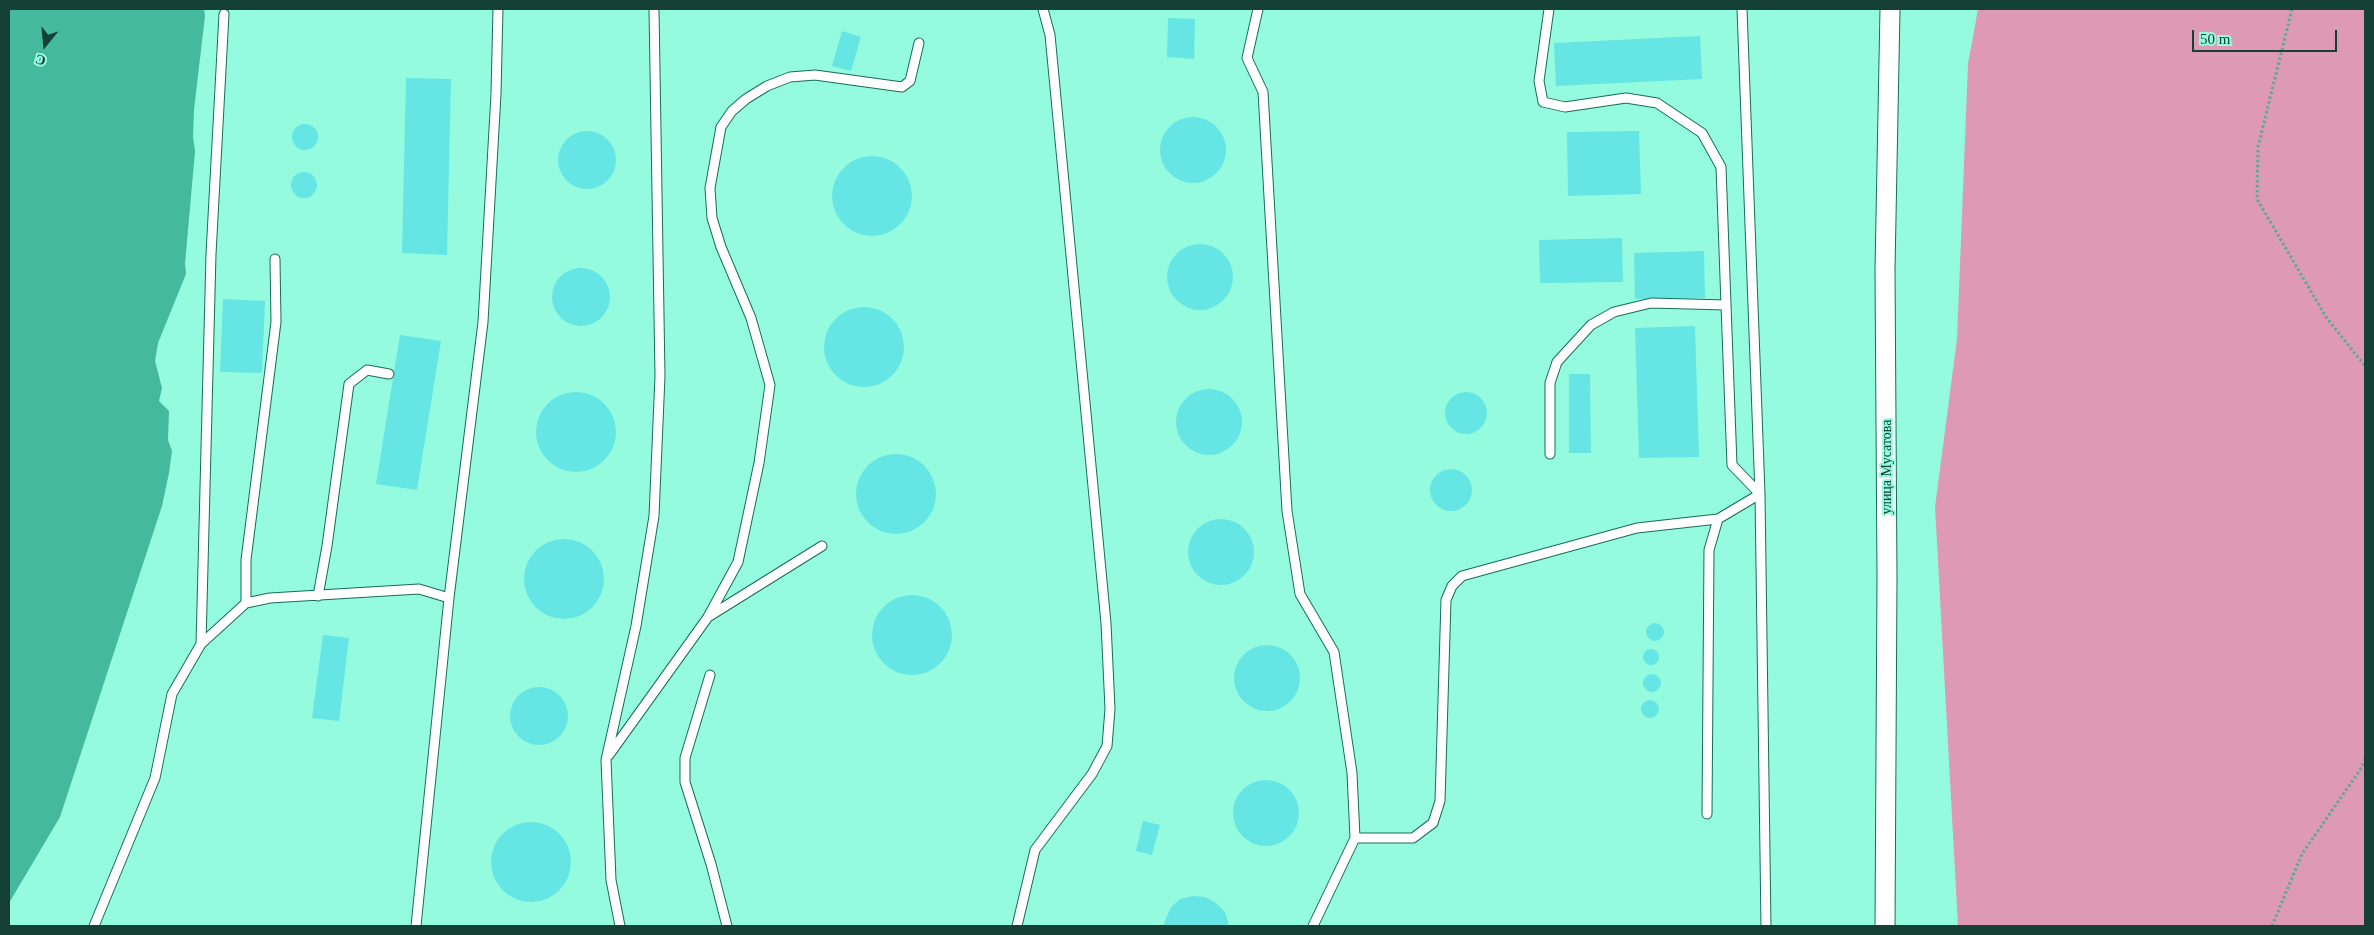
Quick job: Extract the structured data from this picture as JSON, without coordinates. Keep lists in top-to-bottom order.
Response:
{
  "streets": {
    "street": ["улица Мусатова"]
  },
  "scale_bar": "50 m",
  "north": "bottom"
}
